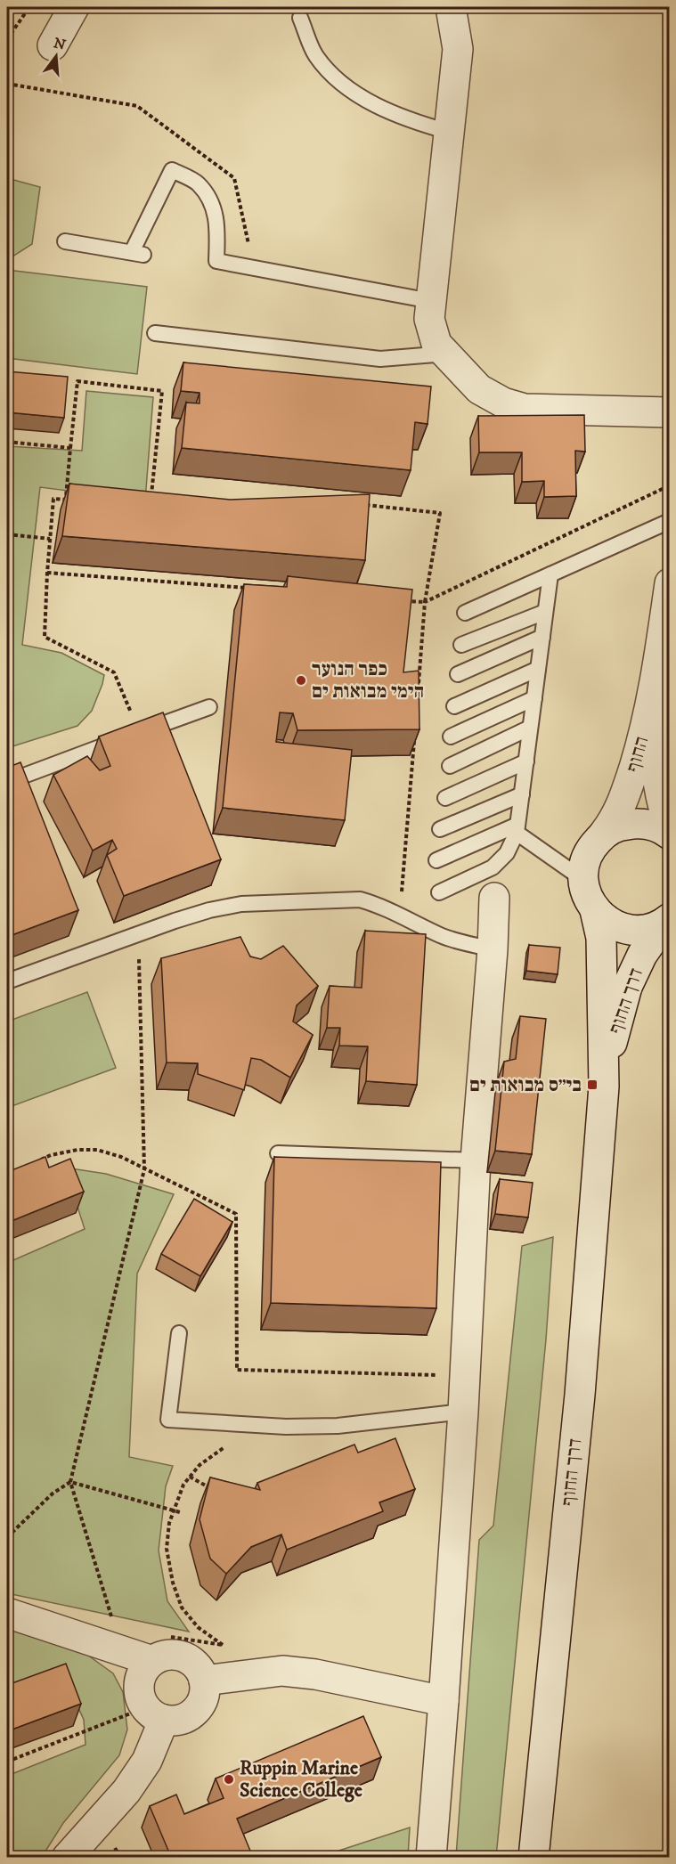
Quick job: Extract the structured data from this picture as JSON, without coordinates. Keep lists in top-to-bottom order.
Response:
{
  "streets": {
    "street": ["החוף", "דרך החוף"]
  },
  "crossings": [
    ["החוף", "דרך החוף"]
  ],
  "places": {
    "other": ["כפר הנוער הימי מבואות ים", "Ruppin Marine Science College"],
    "transit": ["בי״ס מבואות ים"]
  },
  "north": "top"
}
